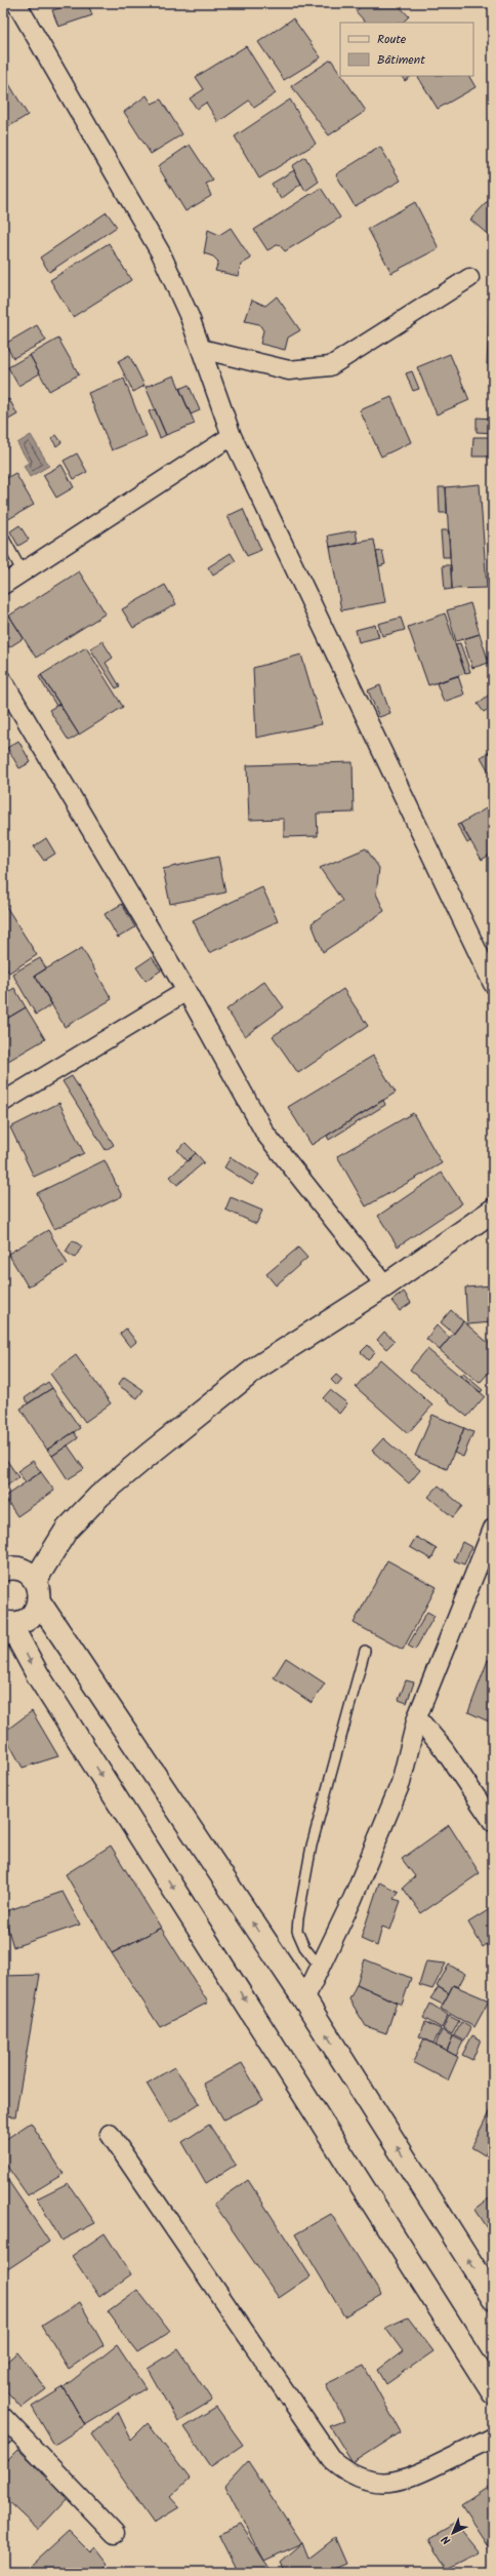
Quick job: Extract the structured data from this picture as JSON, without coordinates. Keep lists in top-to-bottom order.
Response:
{
  "legend": ["Route", "Bâtiment"],
  "north": "bottom left"
}
